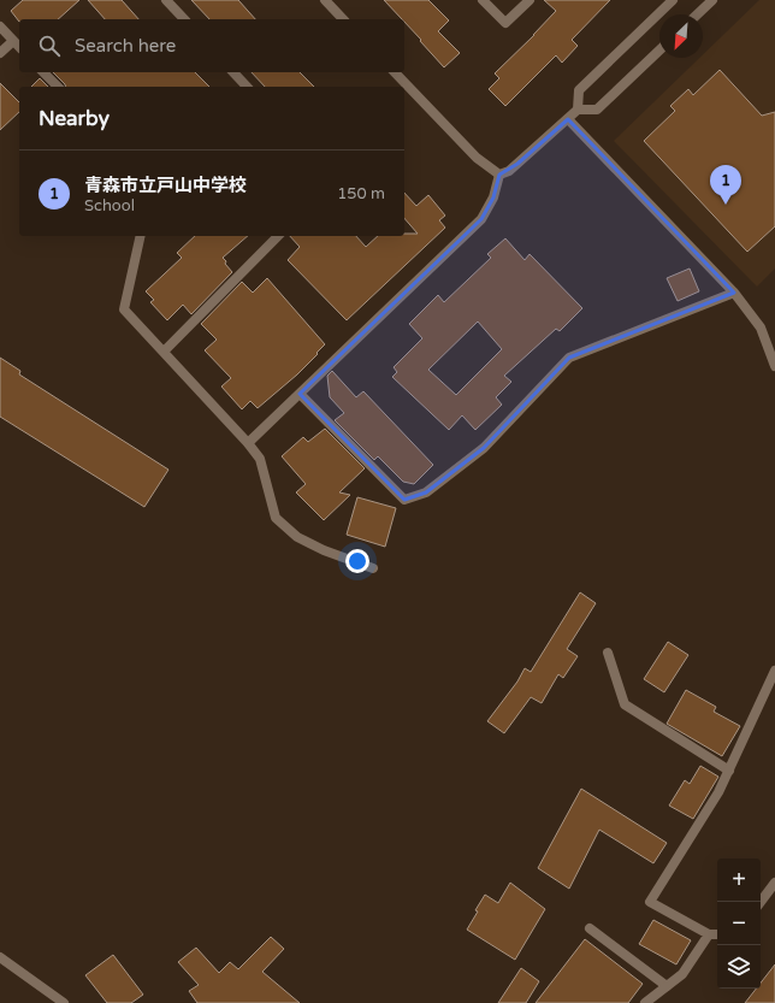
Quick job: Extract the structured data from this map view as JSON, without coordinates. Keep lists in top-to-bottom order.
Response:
{
  "north": "bottom left",
  "page": {
    "search": "Search here",
    "heading": "Nearby",
    "list": [
      {
        "mark": "1",
        "name": "青森市立戸山中学校",
        "note": "School",
        "value": "150 m"
      }
    ],
    "pins": "1",
    "map_buttons": ["+", "−"]
  }
}
